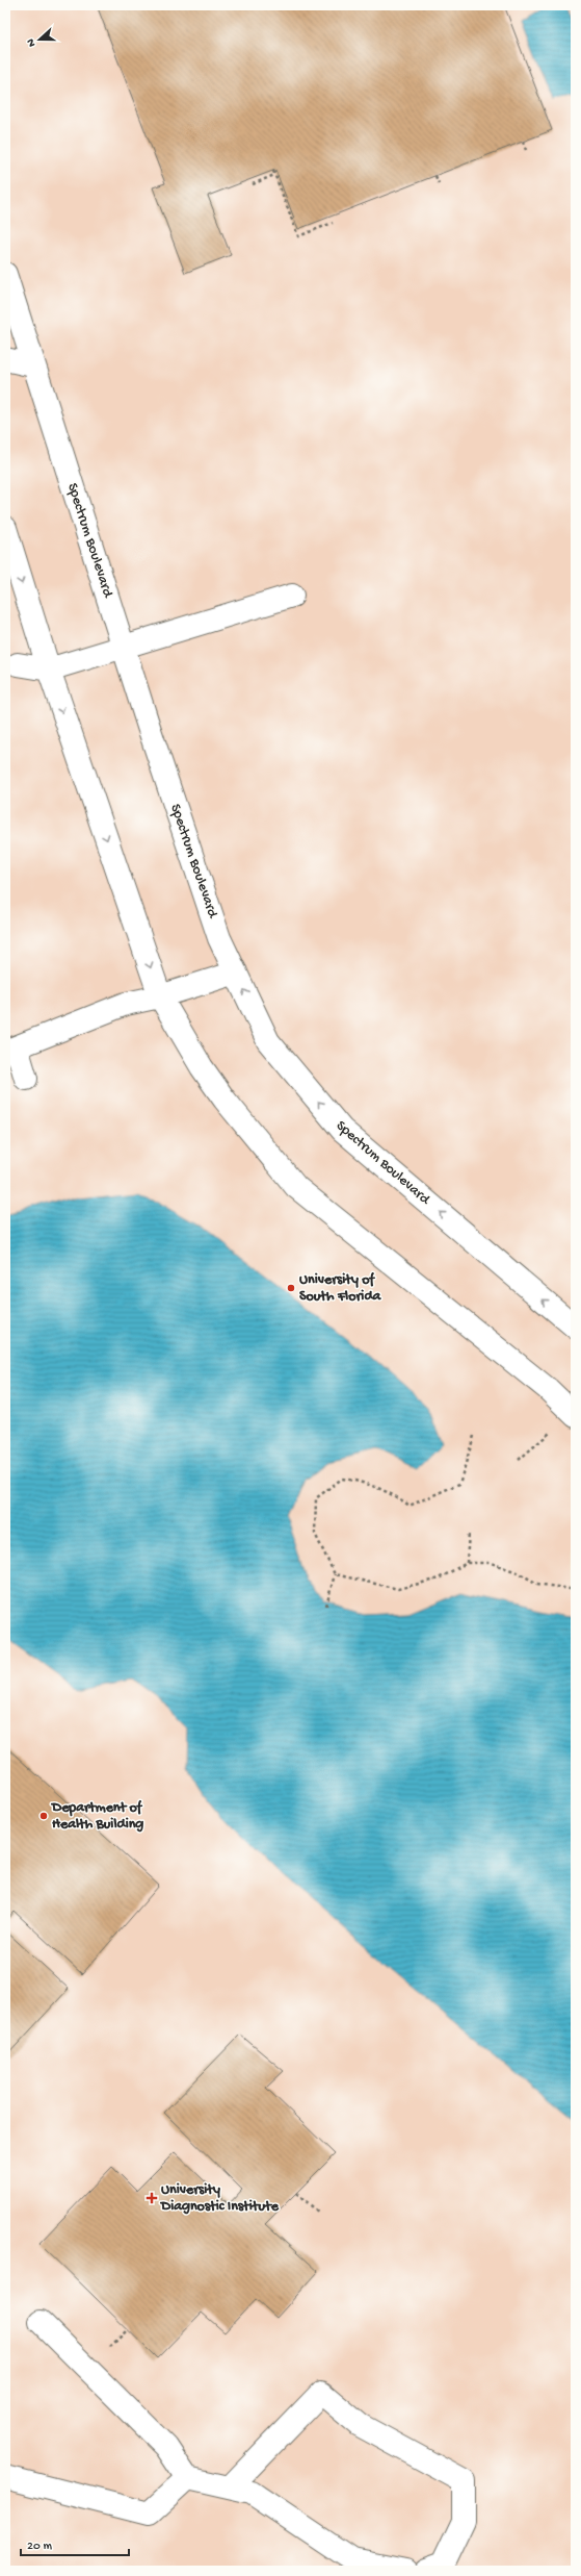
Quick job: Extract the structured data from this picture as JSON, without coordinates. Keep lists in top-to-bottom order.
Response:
{
  "streets": {
    "street": ["Spectrum Boulevard"]
  },
  "places": {
    "other": ["University of South Florida", "Department of Health Building"],
    "health": ["University Diagnostic Institute"]
  },
  "scale_bar": "20 m",
  "north": "left"
}
